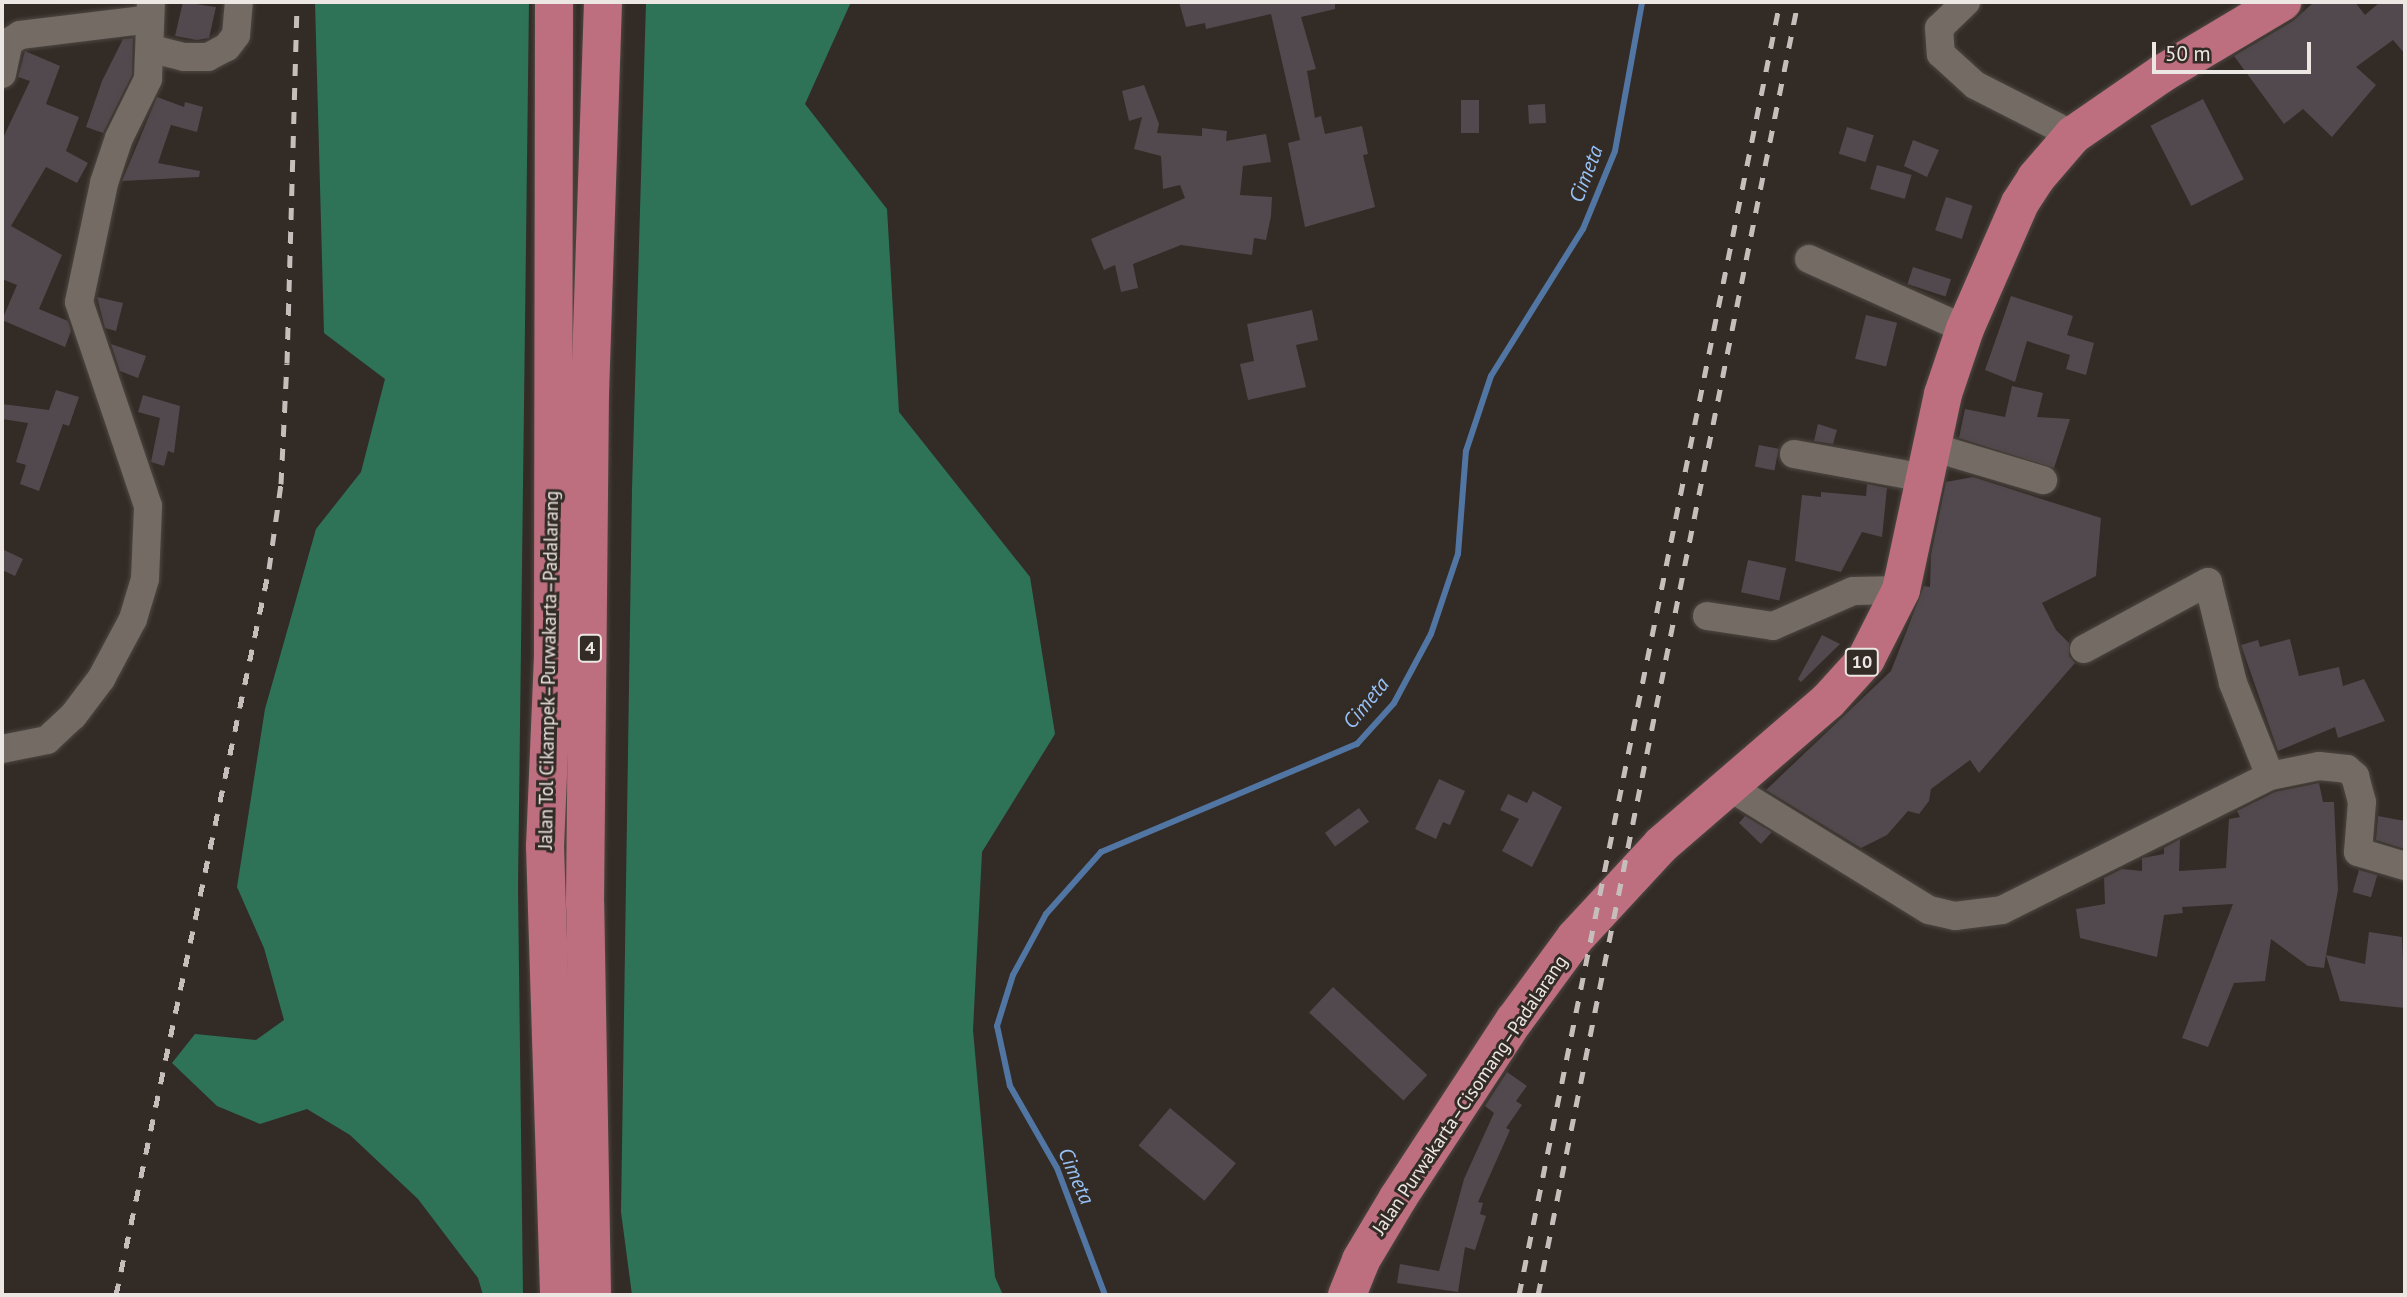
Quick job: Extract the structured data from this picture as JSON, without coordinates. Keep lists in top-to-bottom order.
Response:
{
  "streets": {
    "highway": [
      "4",
      "10",
      "Jalan Tol Cikampek–Purwakarta–Padalarang",
      "Jalan Purwakarta–Cisomang–Padalarang"
    ]
  },
  "water": ["Cimeta"],
  "scale_bar": "50 m"
}
